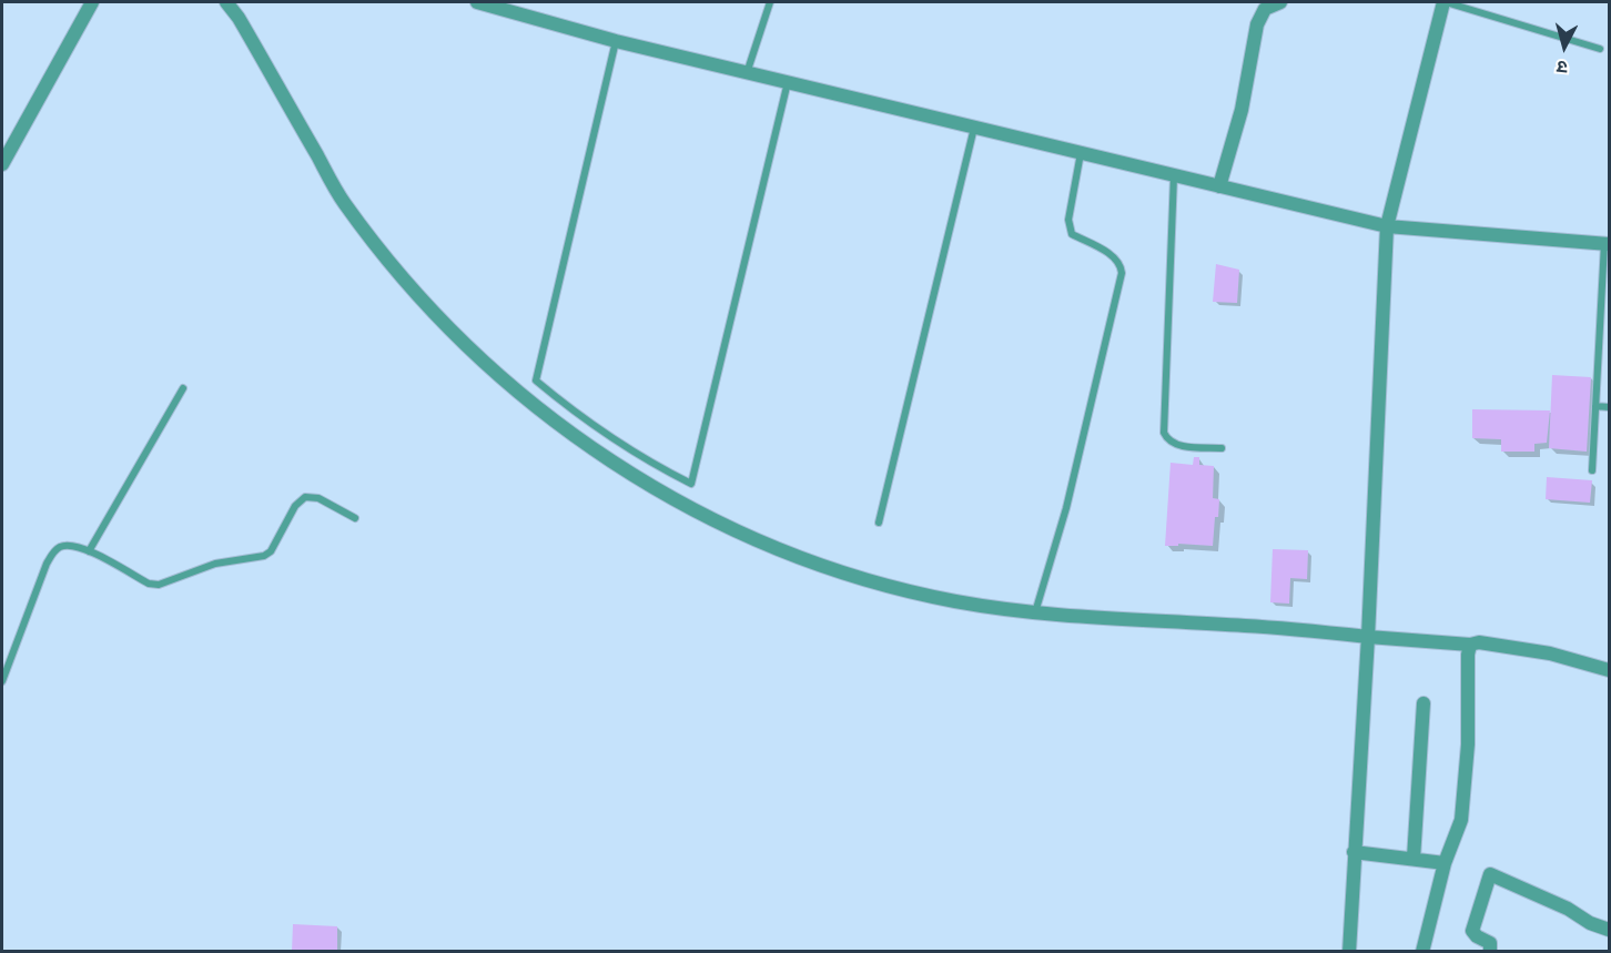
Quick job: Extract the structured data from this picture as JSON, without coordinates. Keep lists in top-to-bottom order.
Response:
{
  "north": "bottom"
}
